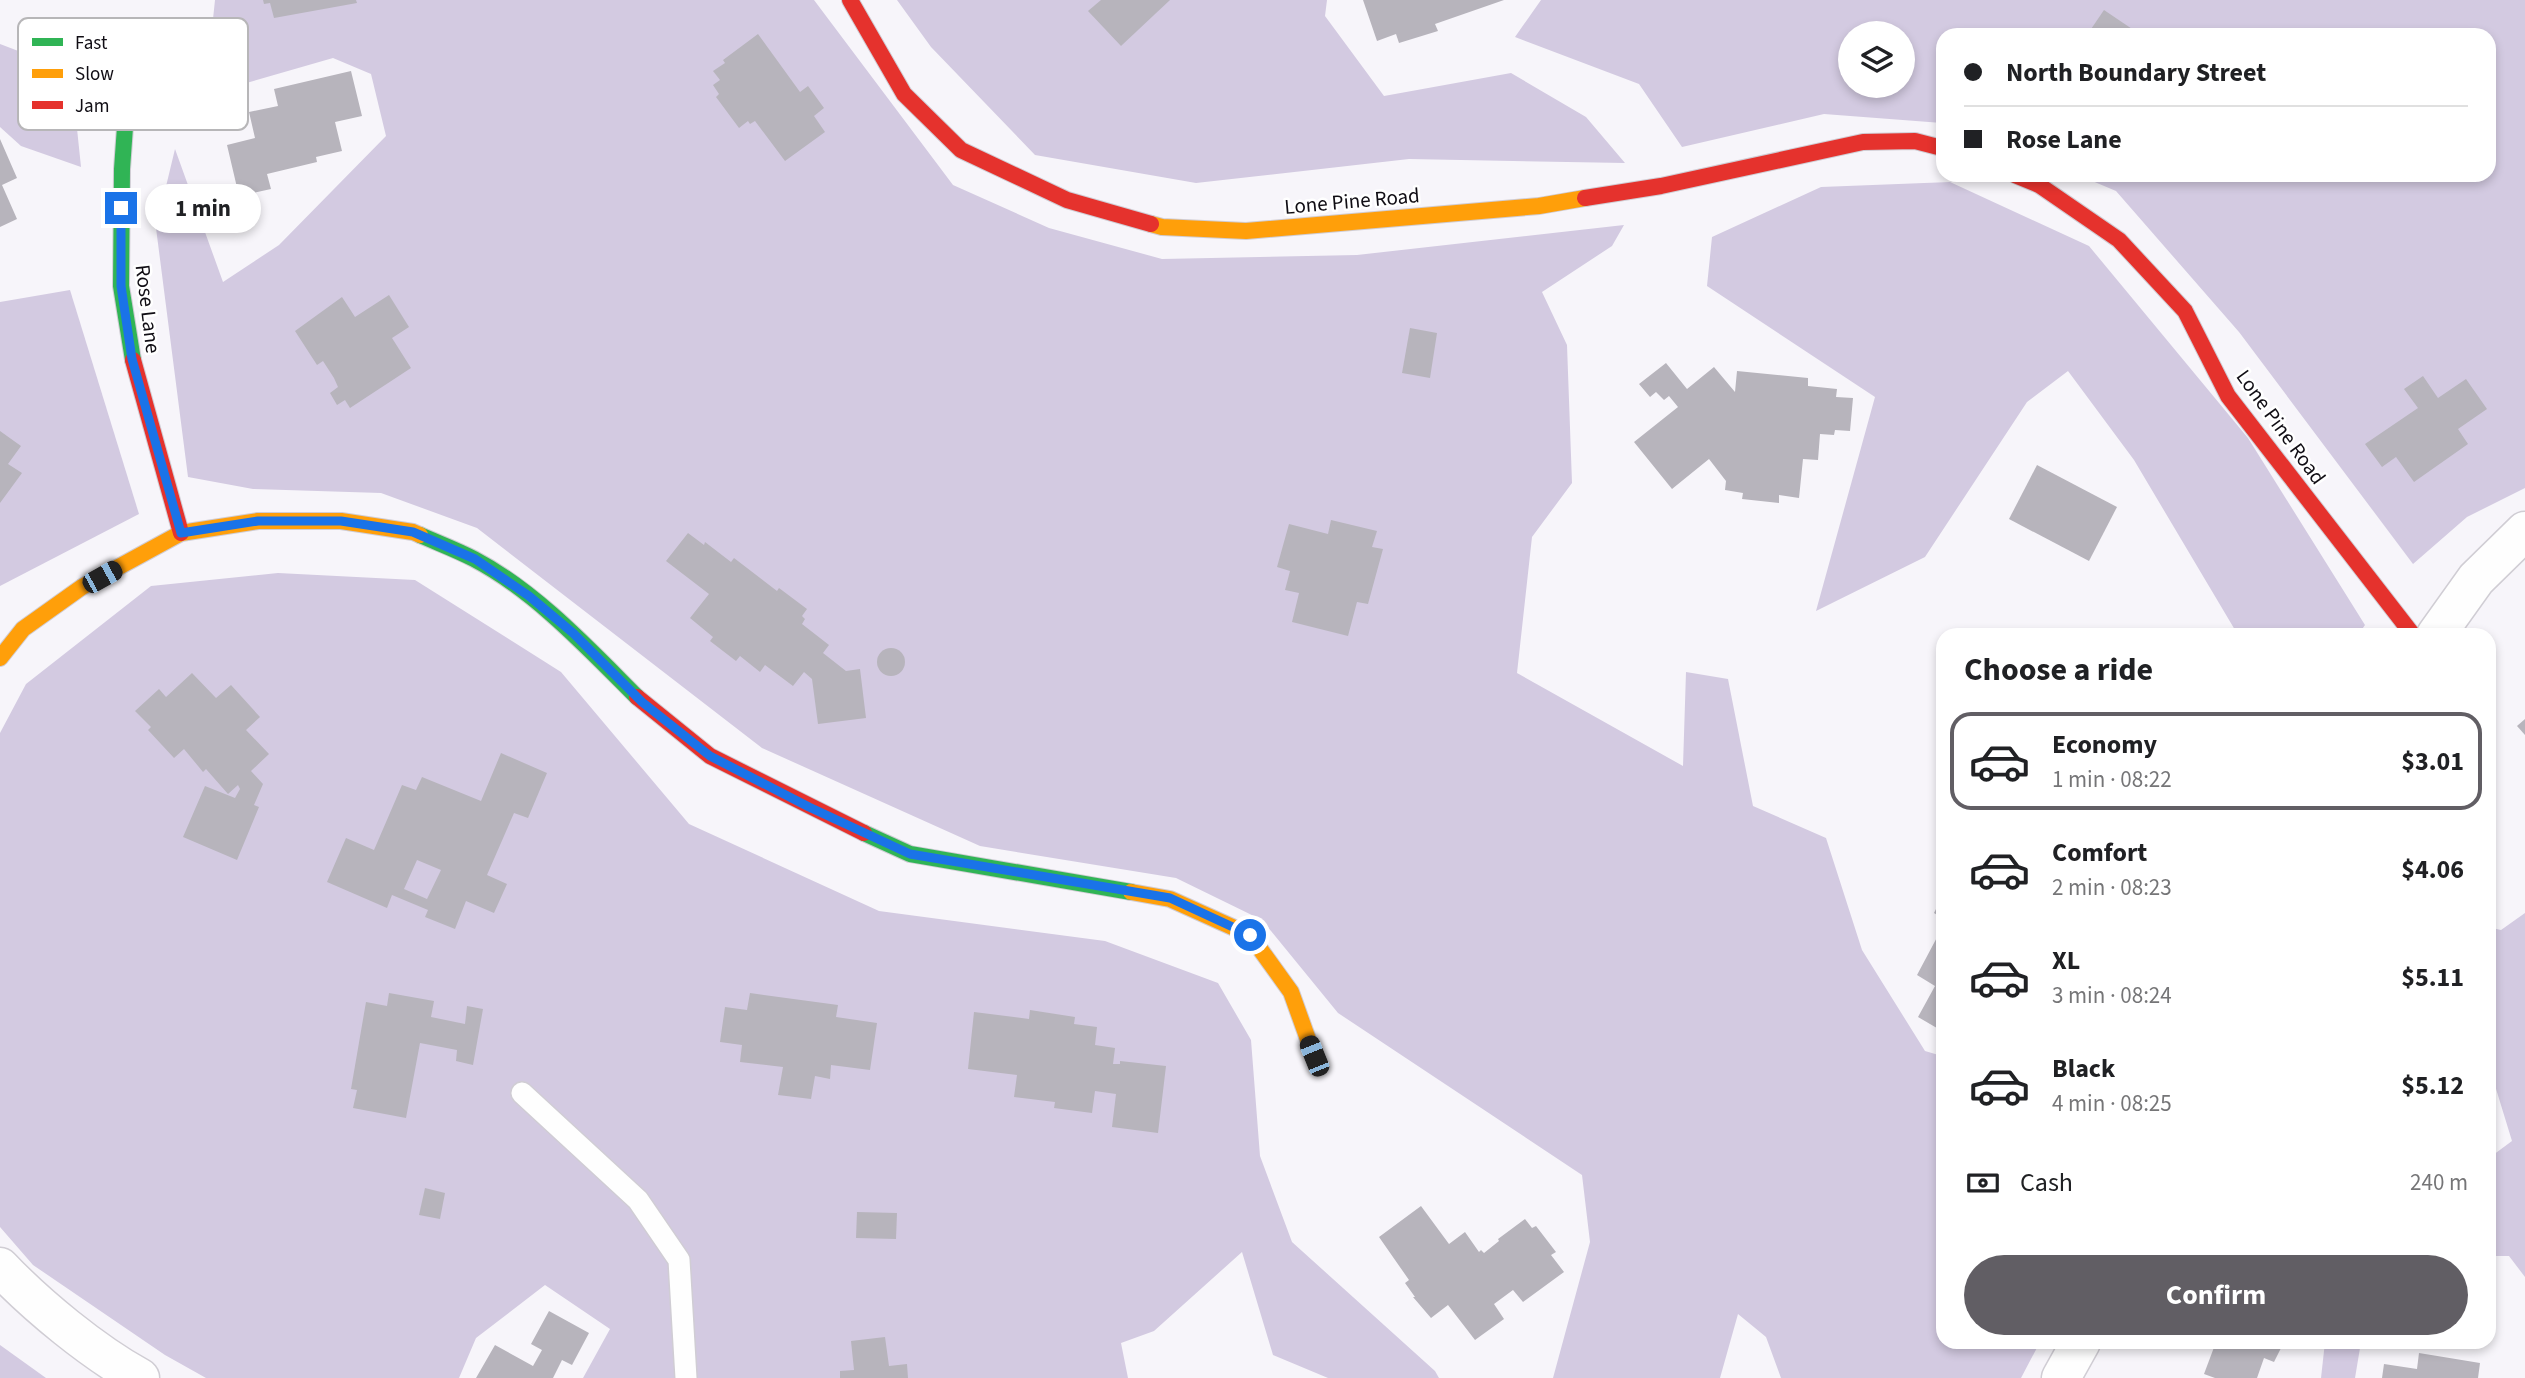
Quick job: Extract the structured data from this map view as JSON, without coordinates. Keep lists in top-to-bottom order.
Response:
{
  "streets": {
    "street": ["Lone Pine Road", "Rose Lane"]
  },
  "legend": ["Fast", "Slow", "Jam"],
  "page": {
    "banner": ["North Boundary Street", "Rose Lane"],
    "bubble": "1 min",
    "heading": "Choose a ride",
    "list": [
      {
        "name": "Economy",
        "note": "1 min · 08:22",
        "value": "$3.01"
      },
      {
        "name": "Comfort",
        "note": "2 min · 08:23",
        "value": "$4.06"
      },
      {
        "name": "XL",
        "note": "3 min · 08:24",
        "value": "$5.11"
      },
      {
        "name": "Black",
        "note": "4 min · 08:25",
        "value": "$5.12"
      }
    ],
    "pay": ["Cash", "240 m"],
    "buttons": "Confirm"
  }
}
